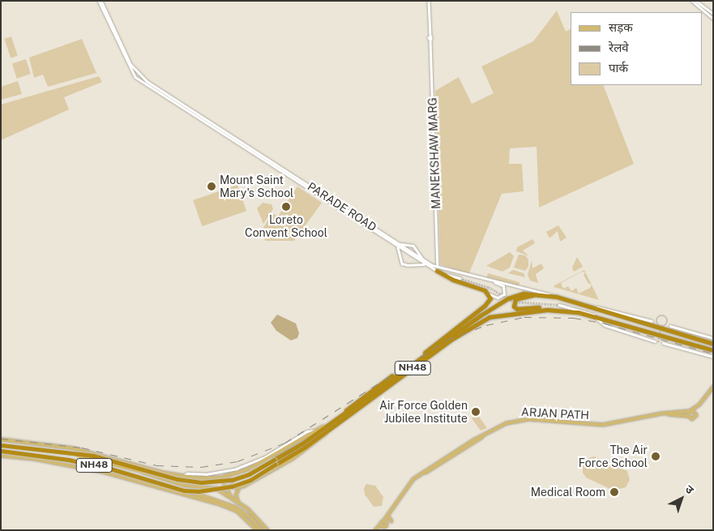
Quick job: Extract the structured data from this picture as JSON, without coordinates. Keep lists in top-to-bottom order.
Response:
{
  "streets": {
    "highway": ["NH48"],
    "main road": ["ARJAN PATH"],
    "street": ["MANEKSHAW MARG", "PARADE ROAD"]
  },
  "crossings": [
    ["MANEKSHAW MARG", "PARADE ROAD"],
    ["PARADE ROAD", "NH48"]
  ],
  "places": [
    "Mount Saint Mary's School",
    "Loreto Convent School",
    "Air Force Golden Jubilee Institute",
    "The Air Force School",
    "Medical Room"
  ],
  "legend": ["सड़क", "रेलवे", "पार्क"],
  "north": "top right"
}
